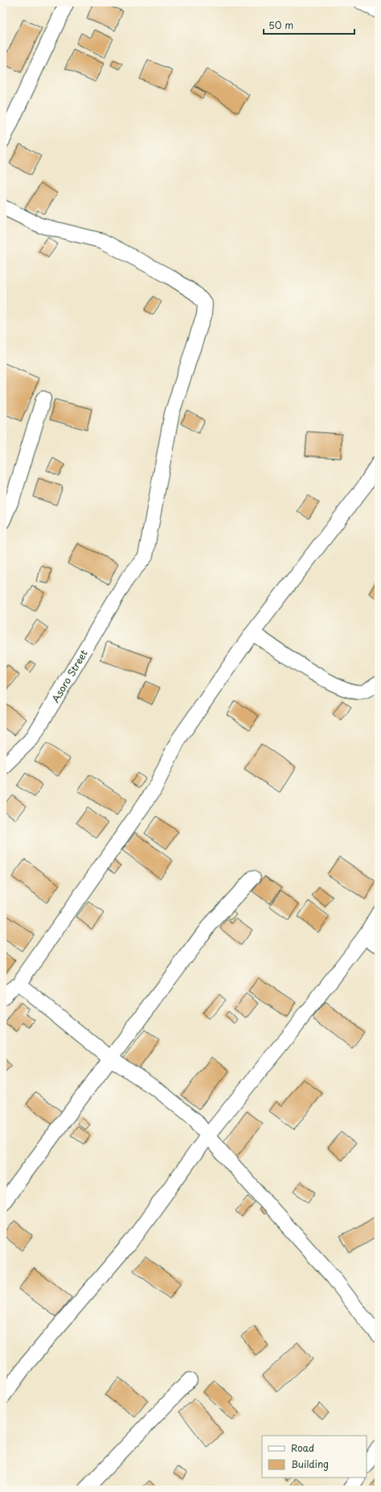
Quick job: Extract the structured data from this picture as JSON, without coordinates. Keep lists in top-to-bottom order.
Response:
{
  "streets": {
    "street": ["Asoro Street"]
  },
  "legend": ["Road", "Building"],
  "scale_bar": "50 m"
}
